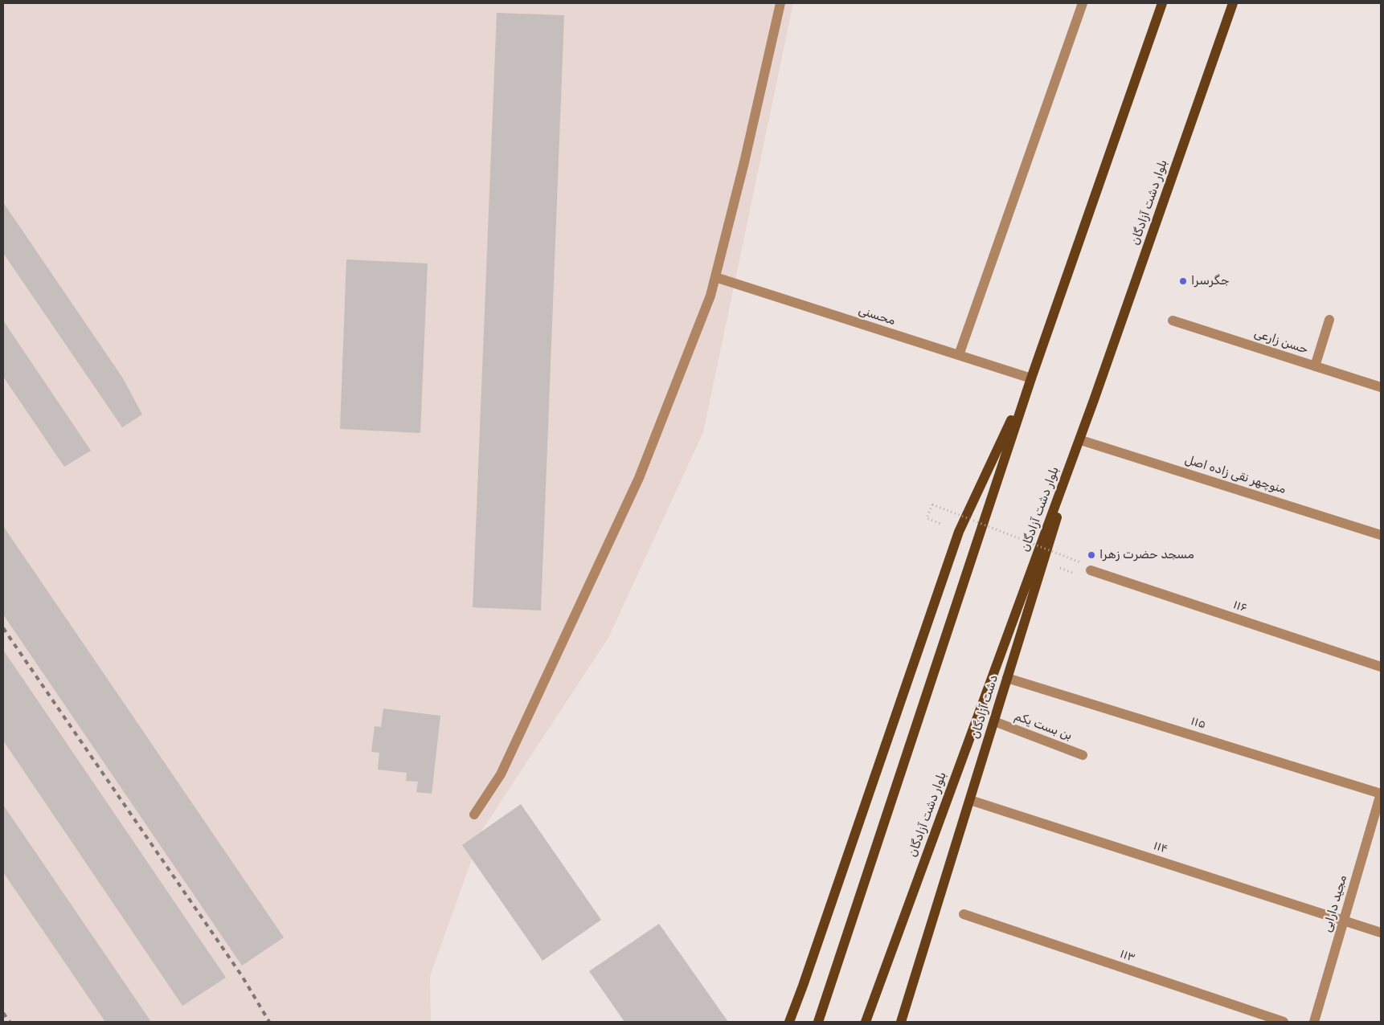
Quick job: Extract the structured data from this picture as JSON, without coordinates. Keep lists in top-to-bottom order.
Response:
{
  "streets": {
    "main road": ["بلوار دشت آزادگان", "دشت آزادگان"],
    "street": [
      "محسنی",
      "حسن زارعی",
      "منوچهر نقی‌ زاده اصل",
      "۱۱۶",
      "۱۱۵",
      "بن بست یکم",
      "۱۱۴",
      "مجید دارابی",
      "۱۱۳"
    ]
  },
  "crossings": [
    ["بلوار دشت آزادگان", "دشت آزادگان"],
    ["منوچهر نقی‌ زاده اصل", "دشت آزادگان"],
    ["دشت آزادگان", "۱۱۵"],
    ["دشت آزادگان", "بن بست یکم"],
    ["دشت آزادگان", "۱۱۴"],
    ["۱۱۵", "مجید دارابی"],
    ["۱۱۴", "مجید دارابی"]
  ],
  "places": ["جگرسرا", "مسجد حضرت زهرا"]
}
